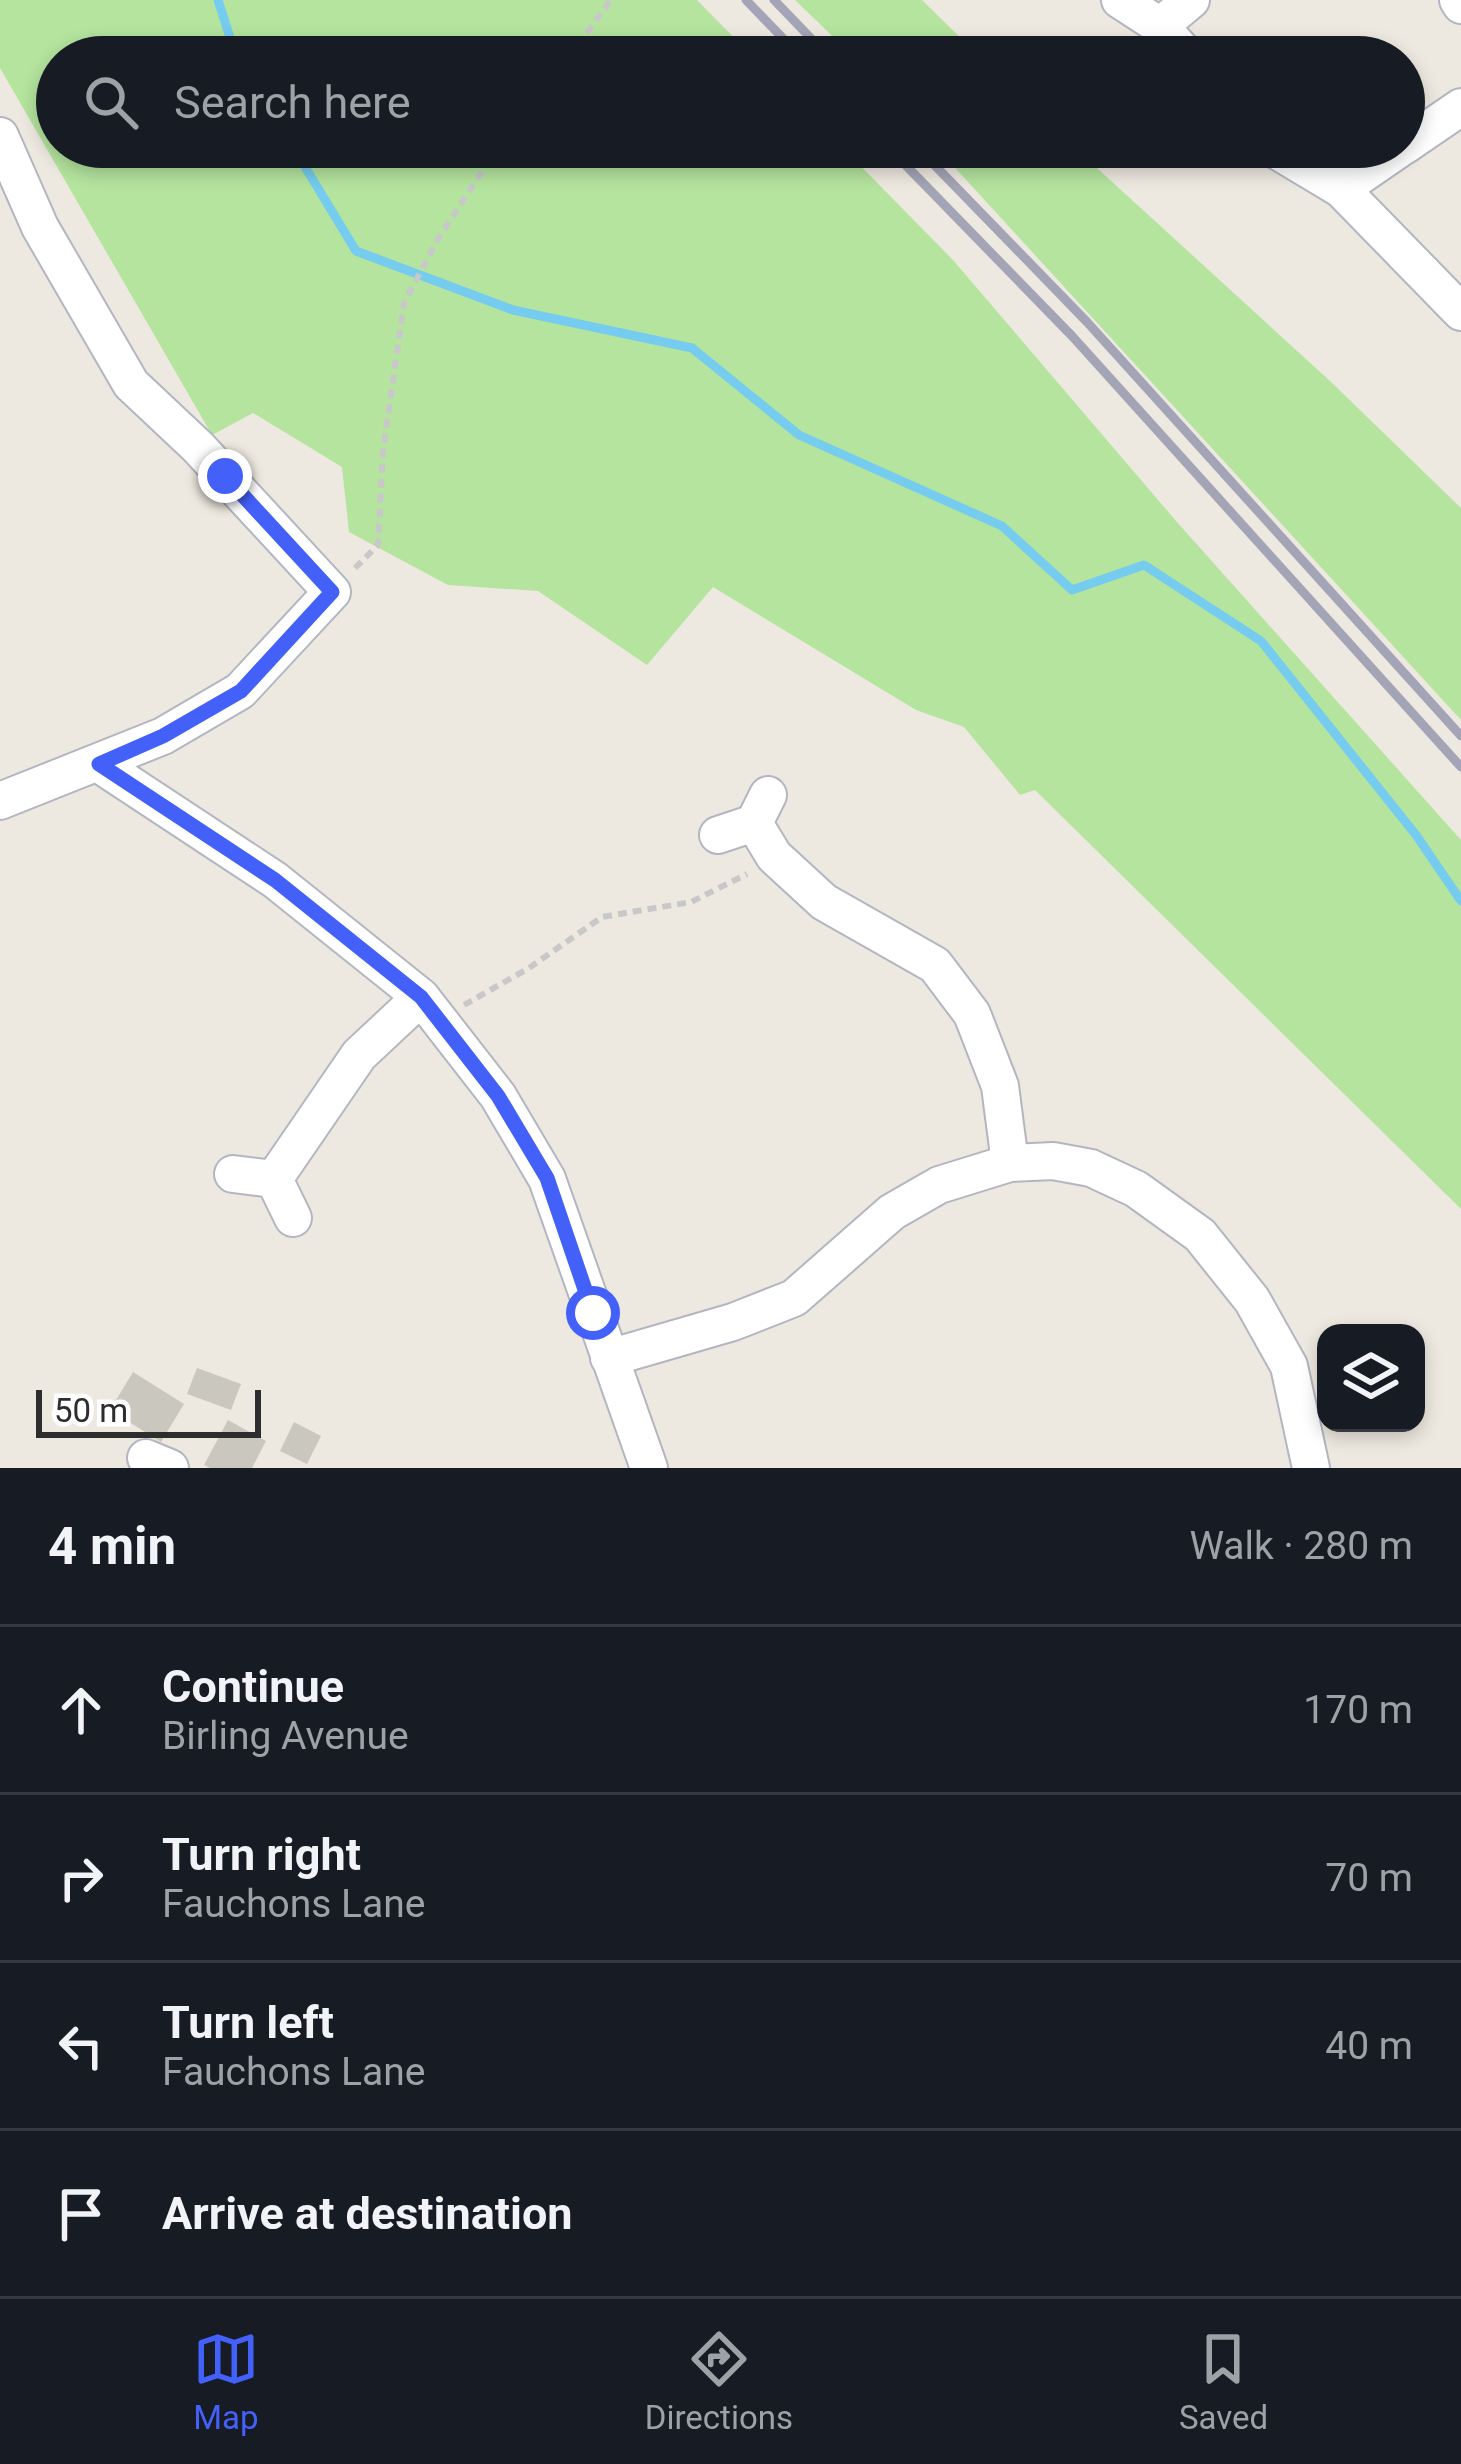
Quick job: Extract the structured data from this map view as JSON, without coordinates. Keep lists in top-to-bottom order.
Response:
{
  "scale_bar": "50 m",
  "page": {
    "search": "Search here",
    "scale": "50 m",
    "heading": ["4 min", "Walk · 280 m"],
    "list": [
      ["Continue", "Birling Avenue", "170 m"],
      ["Turn right", "Fauchons Lane", "70 m"],
      ["Turn left", "Fauchons Lane", "40 m"],
      "Arrive at destination"
    ],
    "nav": ["Map", "Directions", "Saved"]
  }
}
